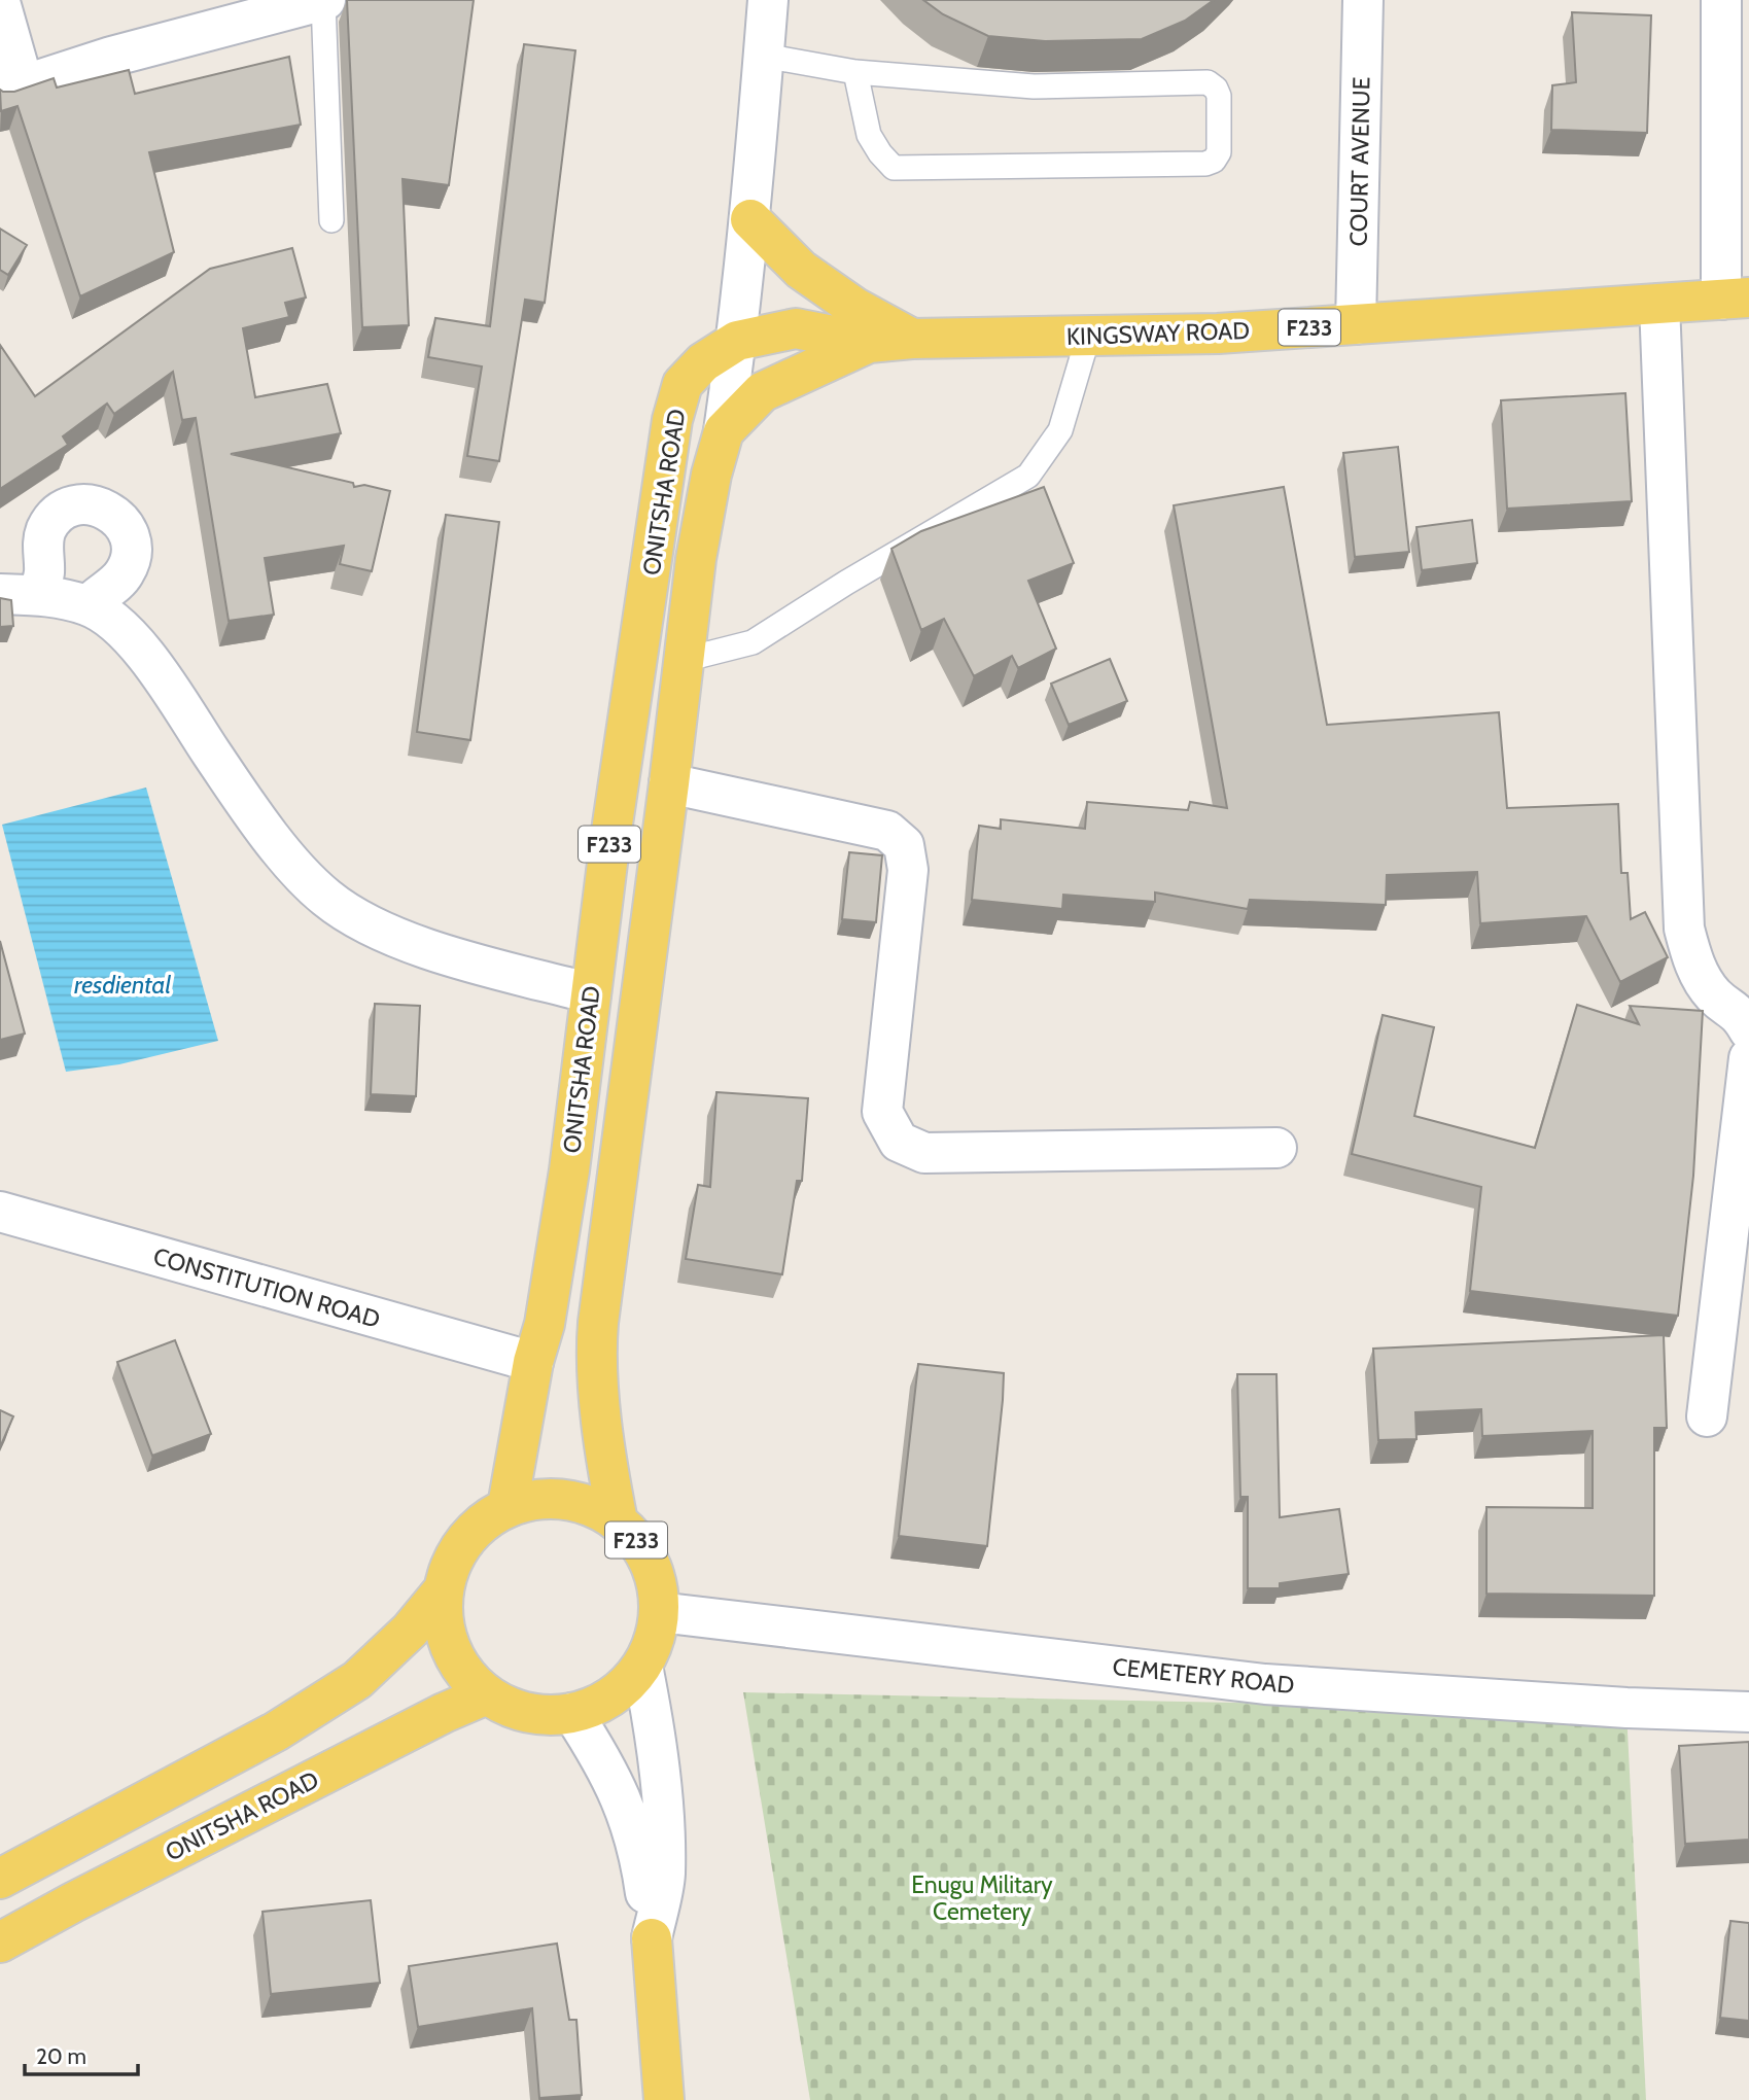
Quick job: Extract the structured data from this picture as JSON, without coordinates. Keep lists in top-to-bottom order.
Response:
{
  "streets": {
    "main road": ["F233", "KINGSWAY ROAD", "ONITSHA ROAD"],
    "street": ["COURT AVENUE", "CONSTITUTION ROAD", "CEMETERY ROAD"]
  },
  "crossings": [
    ["COURT AVENUE", "KINGSWAY ROAD"],
    ["F233", "ONITSHA ROAD"],
    ["F233", "CEMETERY ROAD"],
    ["KINGSWAY ROAD", "ONITSHA ROAD"],
    ["ONITSHA ROAD", "CONSTITUTION ROAD"],
    ["ONITSHA ROAD", "CEMETERY ROAD"]
  ],
  "water": ["resdiental"],
  "parks": ["Enugu Military Cemetery"],
  "scale_bar": "20 m"
}
